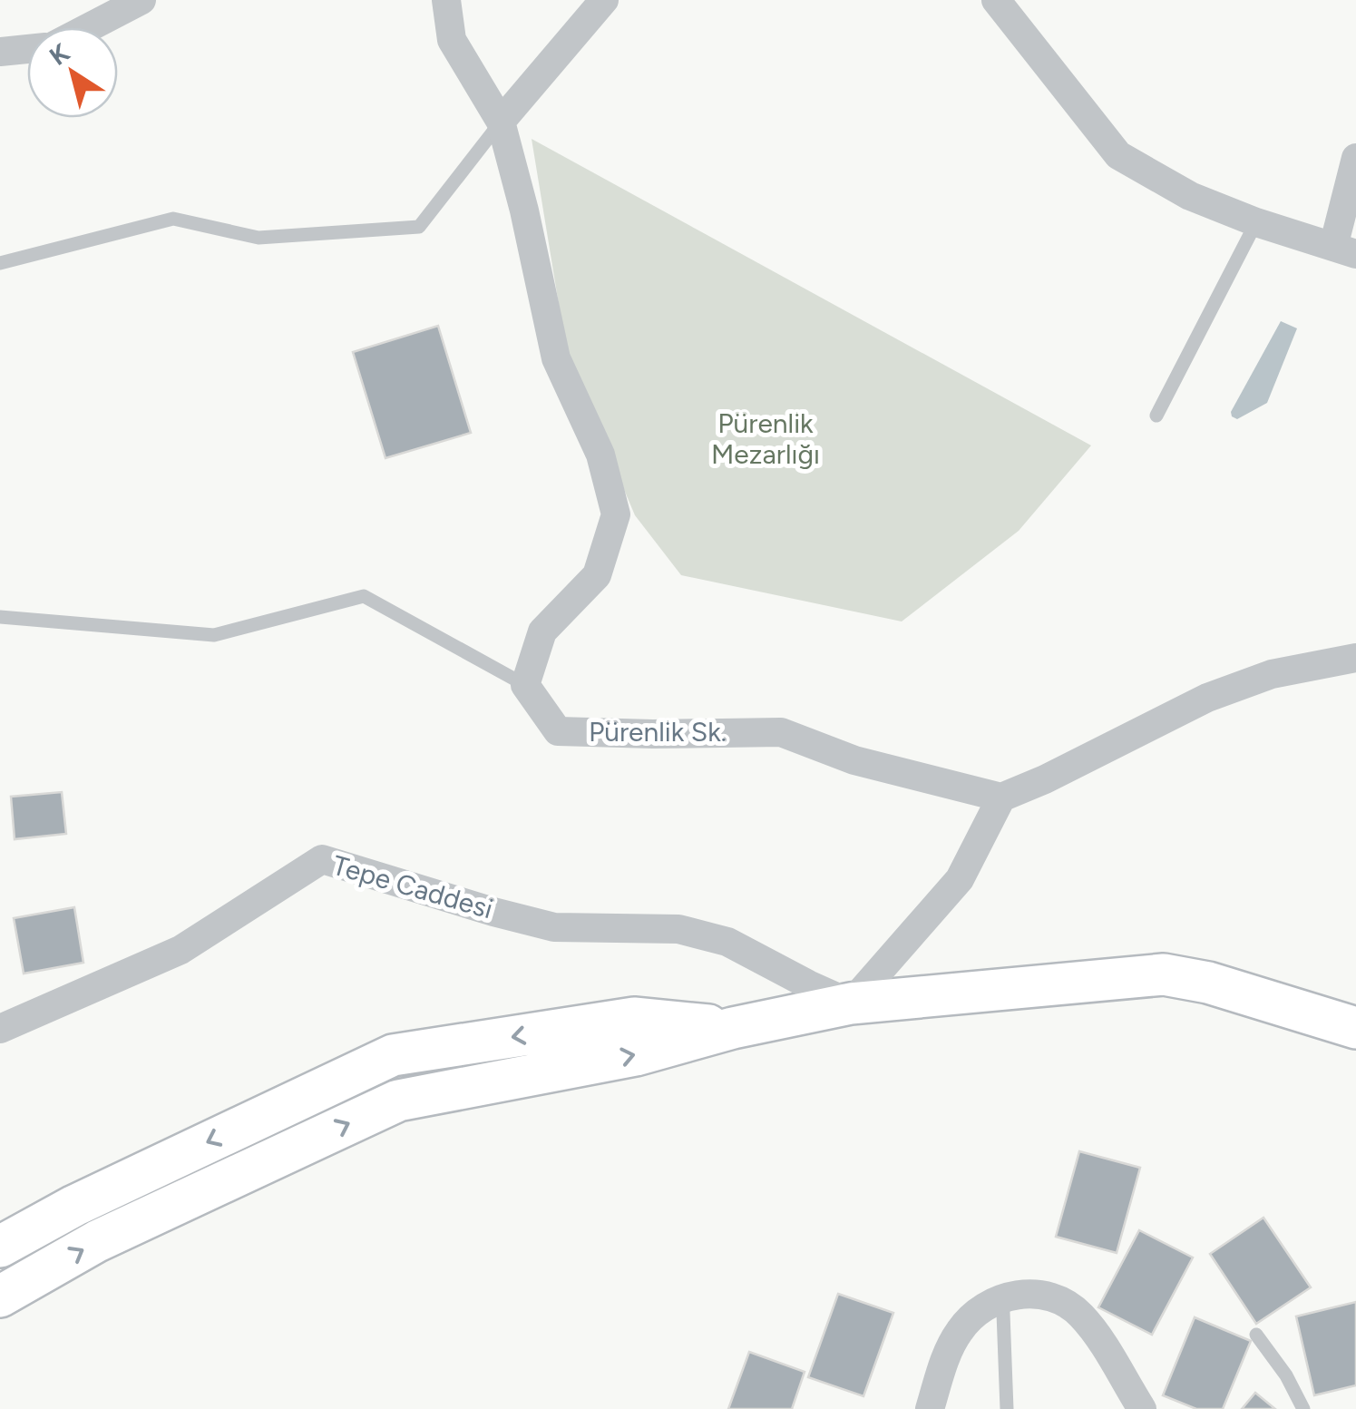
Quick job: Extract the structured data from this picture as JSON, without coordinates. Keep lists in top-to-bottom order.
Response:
{
  "streets": {
    "street": ["Pürenlik Sk.", "Tepe Caddesi"]
  },
  "parks": ["Pürenlik Mezarlığı"],
  "north": "top left"
}
